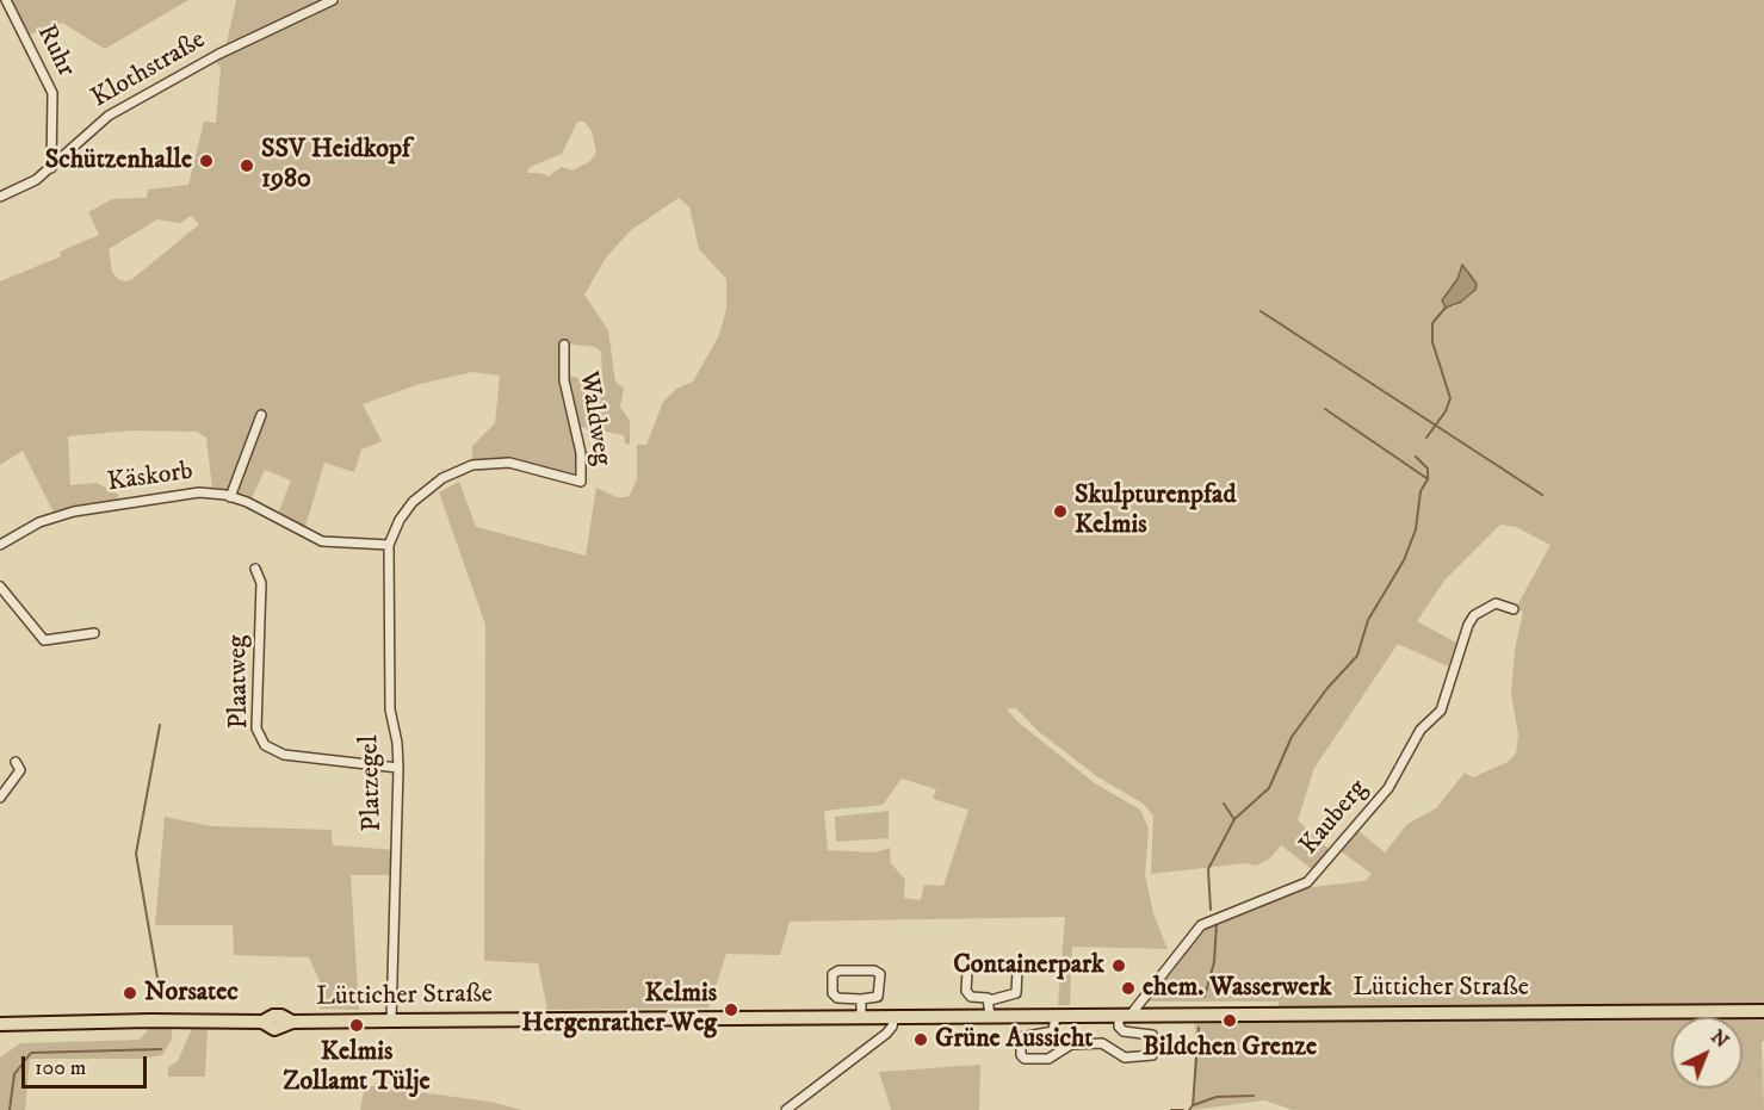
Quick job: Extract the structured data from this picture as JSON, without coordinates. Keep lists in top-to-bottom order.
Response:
{
  "streets": {
    "main road": ["Lütticher Straße"],
    "street": [
      "Ruhr",
      "Klothstraße",
      "Waldweg",
      "Käskorb",
      "Plaatweg",
      "Platzegel",
      "Kauberg"
    ]
  },
  "crossings": [
    ["Ruhr", "Klothstraße"],
    ["Waldweg", "Käskorb"],
    ["Waldweg", "Platzegel"],
    ["Käskorb", "Platzegel"],
    ["Plaatweg", "Platzegel"],
    ["Platzegel", "Lütticher Straße"],
    ["Kauberg", "Lütticher Straße"]
  ],
  "places": [
    "Schützenhalle",
    "SSV Heidkopf 1980",
    "Skulpturenpfad Kelmis",
    "Containerpark",
    "ehem. Wasserwerk",
    "Norsatec",
    "Kelmis Hergenrather Weg",
    "Bildchen Grenze",
    "Kelmis Zollamt Tülje",
    "Grüne Aussicht"
  ],
  "scale_bar": "100 m",
  "north": "top right"
}
